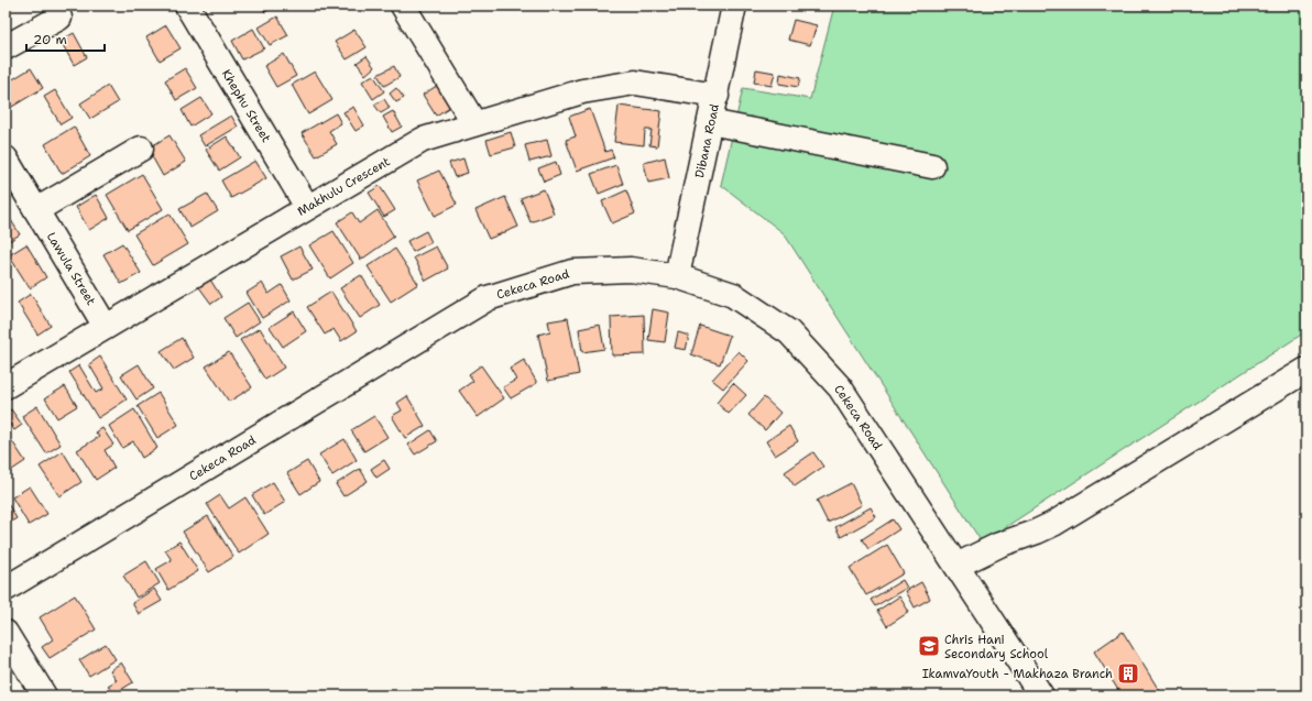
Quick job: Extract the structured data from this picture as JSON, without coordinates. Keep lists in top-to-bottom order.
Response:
{
  "streets": {
    "street": [
      "Khephu Street",
      "Dibana Road",
      "Makhulu Crescent",
      "Lawula Street",
      "Cekeca Road"
    ]
  },
  "crossings": [
    ["Khephu Street", "Makhulu Crescent"],
    ["Dibana Road", "Makhulu Crescent"],
    ["Dibana Road", "Cekeca Road"],
    ["Makhulu Crescent", "Lawula Street"]
  ],
  "places": {
    "school or university": ["Chris Hani Secondary School"],
    "building": ["IkamvaYouth - Makhaza Branch"]
  },
  "scale_bar": "20 m"
}
